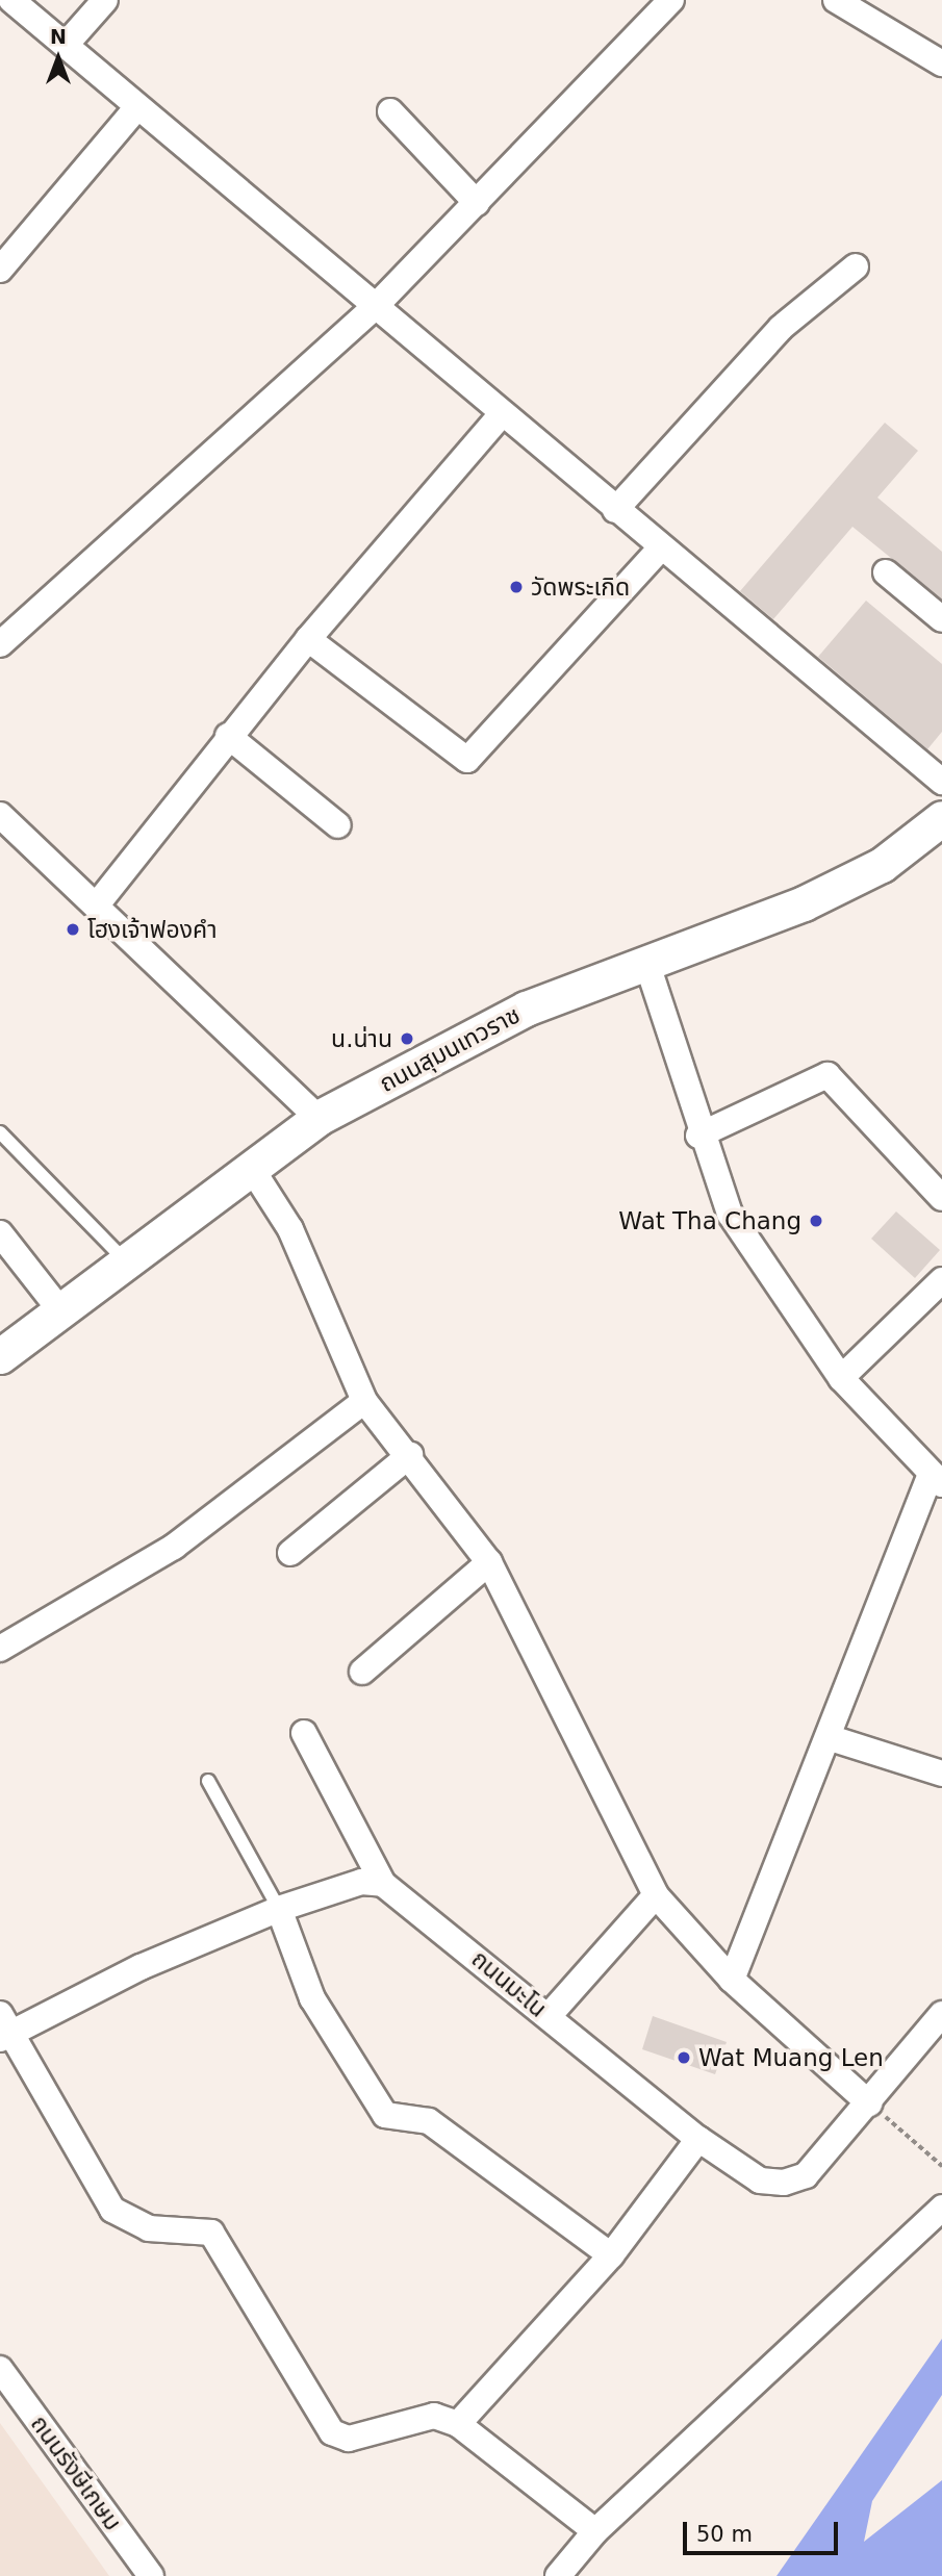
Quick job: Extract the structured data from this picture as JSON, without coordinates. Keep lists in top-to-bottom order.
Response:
{
  "streets": {
    "street": ["ถนนสุมนเทวราช", "ถนนมะโน", "ถนนรังษีเกษม"]
  },
  "places": [
    "วัดพระเกิด",
    "โฮงเจ้าฟองคำ",
    "น.น่าน",
    "Wat Tha Chang",
    "Wat Muang Len"
  ],
  "scale_bar": "50 m",
  "north": "top"
}
